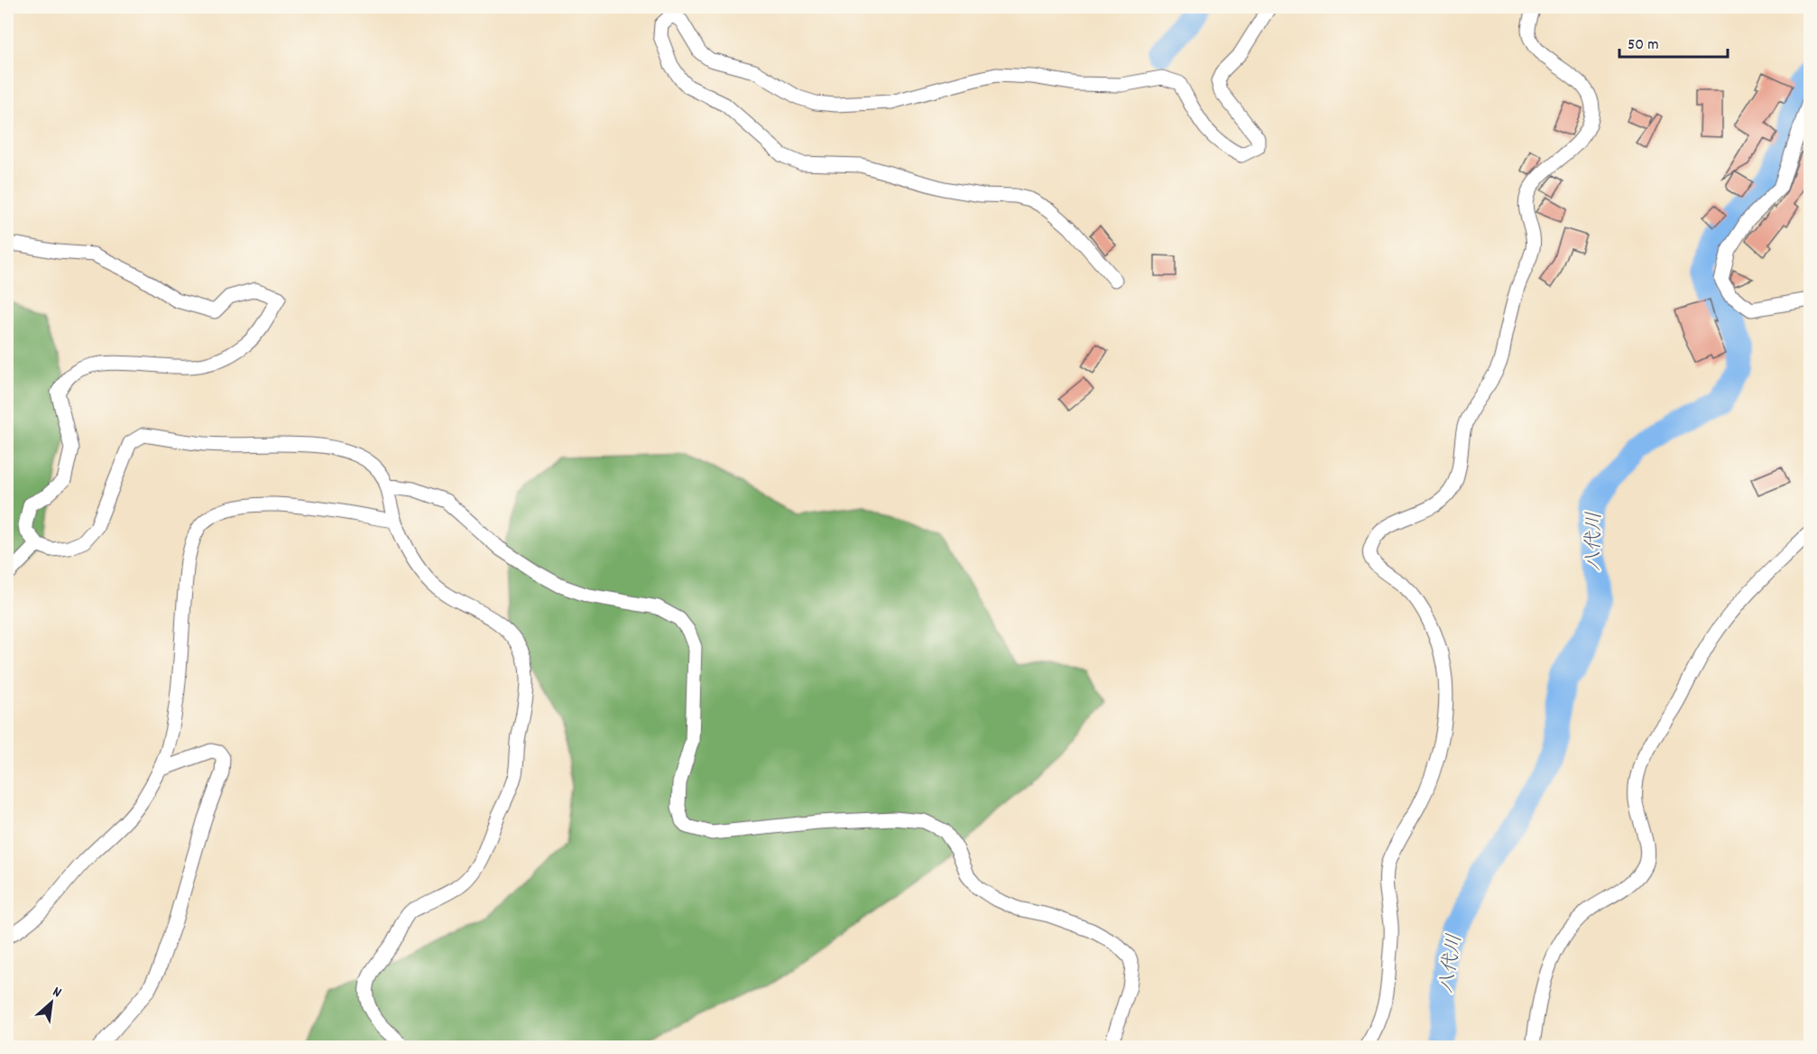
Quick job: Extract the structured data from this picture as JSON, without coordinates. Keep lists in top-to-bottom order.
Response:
{
  "water": ["八代川"],
  "scale_bar": "50 m",
  "north": "top right"
}
